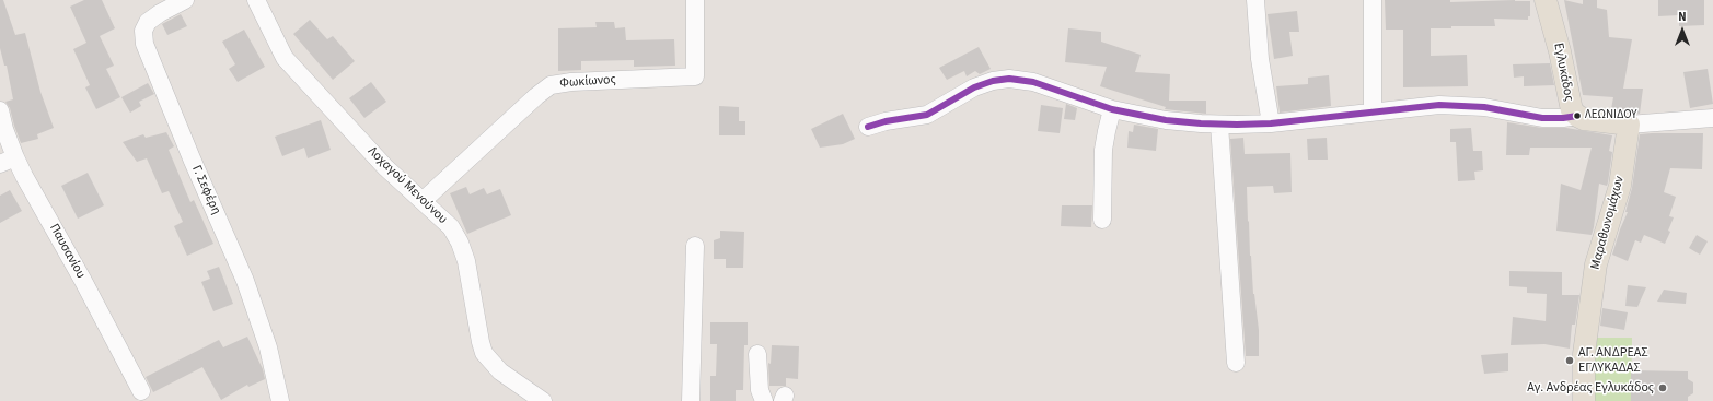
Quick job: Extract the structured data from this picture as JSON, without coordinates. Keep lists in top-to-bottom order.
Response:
{
  "streets": {
    "main road": ["Εγλυκάδος", "Μαραθωνομάχων"],
    "street": [
      "Φωκίωνος",
      "Λοχαγού Μενούνου",
      "Γ. Σεφέρη",
      "Παυσανίου"
    ]
  },
  "crossings": [
    ["Εγλυκάδος", "Μαραθωνομάχων"],
    ["Φωκίωνος", "Λοχαγού Μενούνου"]
  ],
  "places": ["ΛΕΩΝΙΔΟΥ", "ΑΓ. ΑΝΔΡΕΑΣ ΕΓΛΥΚΑΔΑΣ", "Αγ. Ανδρέας Εγλυκάδος"],
  "north": "top"
}
